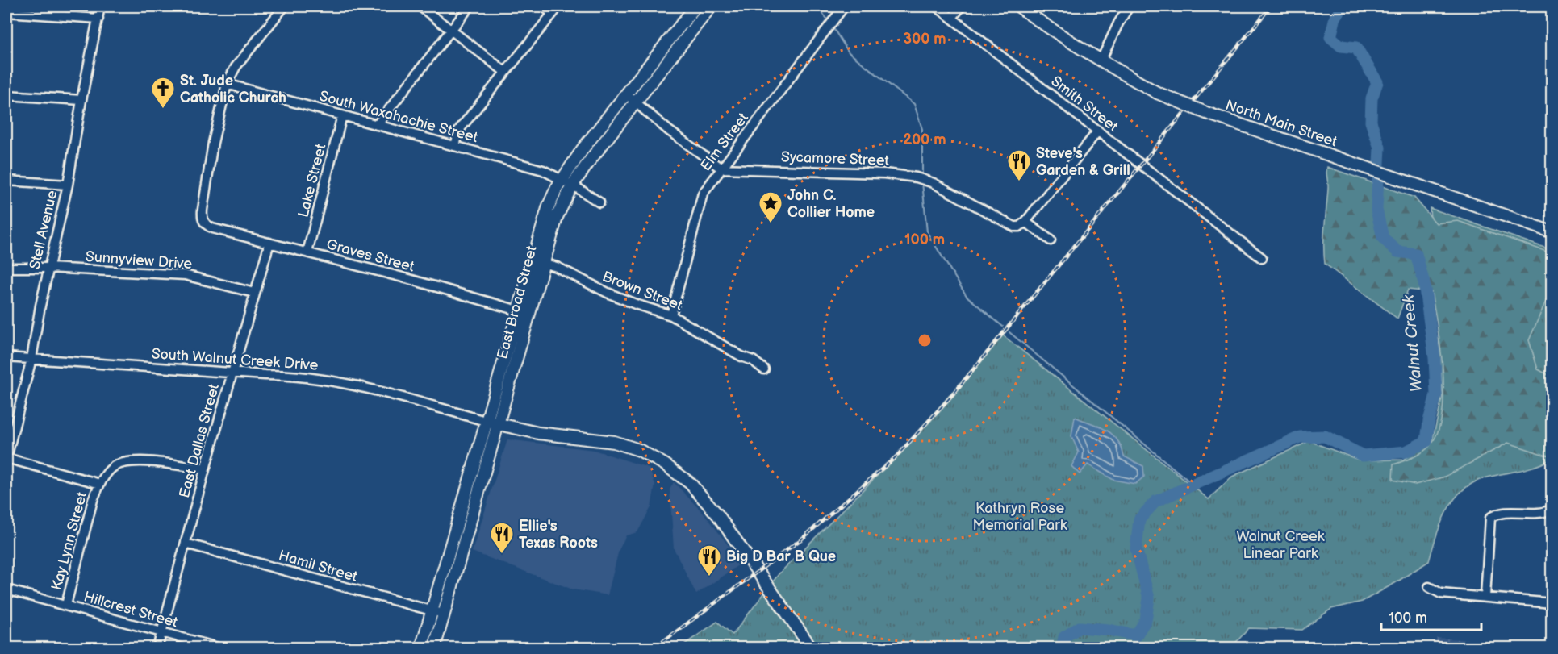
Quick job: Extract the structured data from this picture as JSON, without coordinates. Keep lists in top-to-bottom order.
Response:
{
  "streets": {
    "main road": ["North Main Street", "East Broad Street"],
    "street": [
      "Smith Street",
      "South Waxahachie Street",
      "Elm Street",
      "Sycamore Street",
      "Lake Street",
      "Stell Avenue",
      "Graves Street",
      "Sunnyview Drive",
      "Brown Street",
      "South Walnut Creek Drive",
      "East Dallas Street",
      "Kay Lynn Street",
      "Hamil Street",
      "Hillcrest Street"
    ]
  },
  "crossings": [
    ["South Waxahachie Street", "Lake Street"],
    ["South Waxahachie Street", "Graves Street"],
    ["South Waxahachie Street", "East Broad Street"],
    ["Elm Street", "Sycamore Street"],
    ["Elm Street", "Brown Street"],
    ["Lake Street", "Graves Street"],
    ["Stell Avenue", "Sunnyview Drive"],
    ["Stell Avenue", "South Walnut Creek Drive"],
    ["Graves Street", "East Broad Street"],
    ["Graves Street", "East Dallas Street"],
    ["Sunnyview Drive", "East Dallas Street"],
    ["Brown Street", "East Broad Street"],
    ["East Broad Street", "South Walnut Creek Drive"],
    ["East Broad Street", "Hamil Street"],
    ["South Walnut Creek Drive", "East Dallas Street"],
    ["East Dallas Street", "Kay Lynn Street"],
    ["East Dallas Street", "Hamil Street"],
    ["East Dallas Street", "Hillcrest Street"],
    ["Kay Lynn Street", "Hillcrest Street"]
  ],
  "water": ["Walnut Creek"],
  "parks": ["Kathryn Rose Memorial Park", "Walnut Creek Linear Park"],
  "places": {
    "church": ["St. Jude Catholic Church"],
    "restaurant": ["Steve's Garden & Grill", "Ellie's Texas Roots", "Big D Bar B Que"],
    "place": ["John C. Collier Home"]
  },
  "scale_bar": "100 m",
  "rings": ["300 m", "200 m", "100 m"]
}
